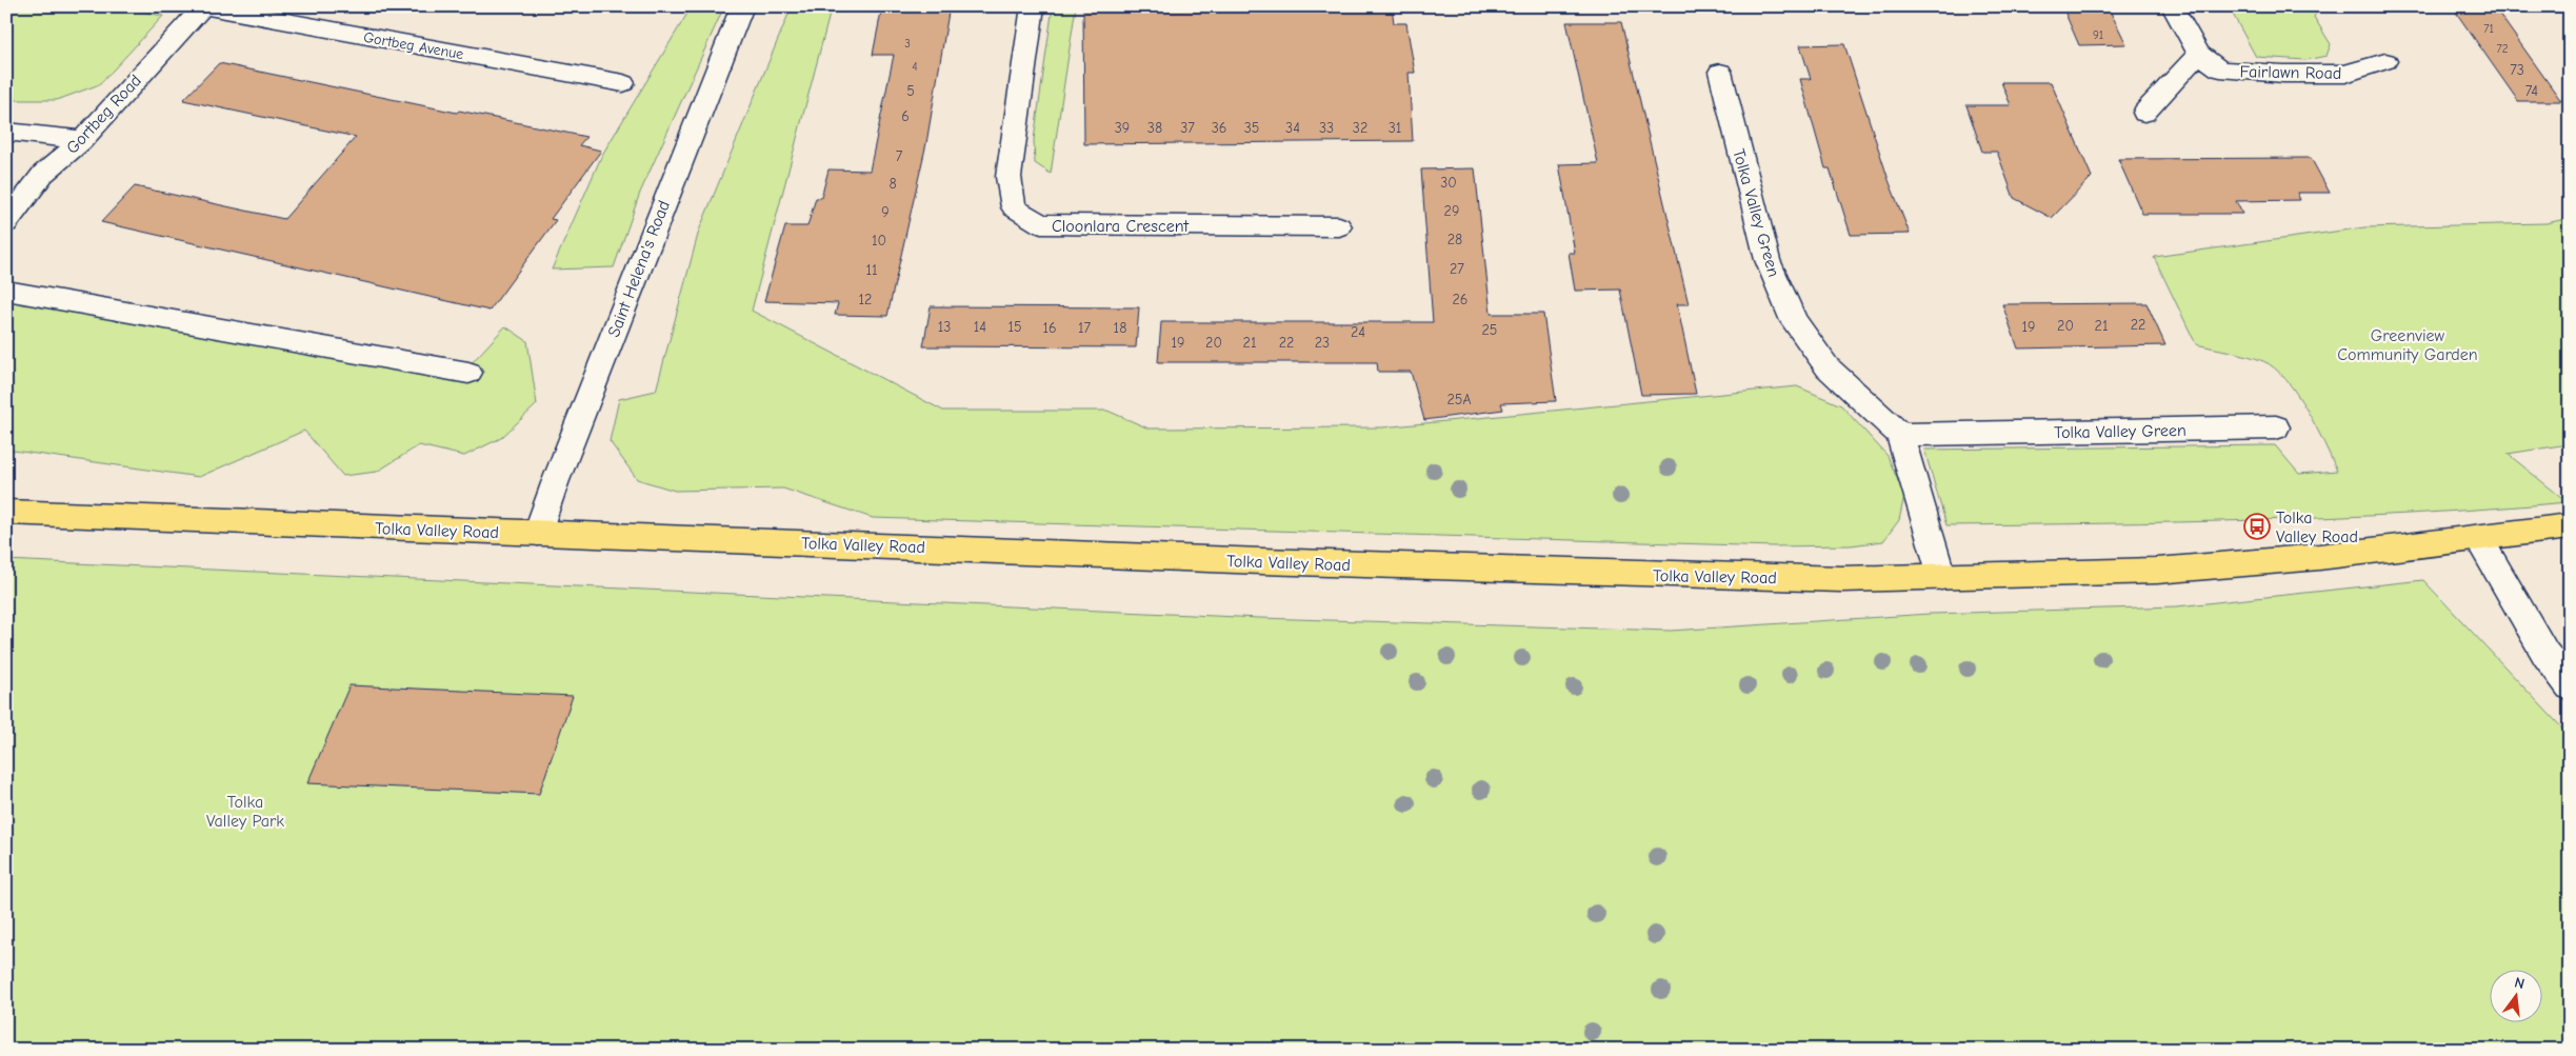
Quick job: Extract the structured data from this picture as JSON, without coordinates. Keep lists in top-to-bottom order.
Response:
{
  "streets": {
    "main road": ["Tolka Valley Road"],
    "street": [
      "Gortbeg Avenue",
      "Fairlawn Road",
      "Gortbeg Road",
      "Tolka Valley Green",
      "Cloonlara Crescent",
      "Saint Helena's Road"
    ]
  },
  "crossings": [
    ["Gortbeg Avenue", "Gortbeg Road"],
    ["Saint Helena's Road", "Tolka Valley Road"]
  ],
  "parks": ["Greenview Community Garden", "Tolka Valley Park"],
  "places": {
    "bus stop": ["Tolka Valley Road"]
  },
  "house_numbers": [
    "71",
    "91",
    "3",
    "72",
    "4",
    "73",
    "5",
    "74",
    "6",
    "39",
    "38",
    "37",
    "36",
    "35",
    "34",
    "33",
    "32",
    "31",
    "7",
    "30",
    "8",
    "29",
    "9",
    "28",
    "10",
    "27",
    "11",
    "12",
    "26",
    "22",
    "20",
    "21",
    "13",
    "14",
    "15",
    "19",
    "16",
    "17",
    "18",
    "25",
    "24",
    "19",
    "20",
    "21",
    "22",
    "23",
    "25A"
  ],
  "north": "top"
}
